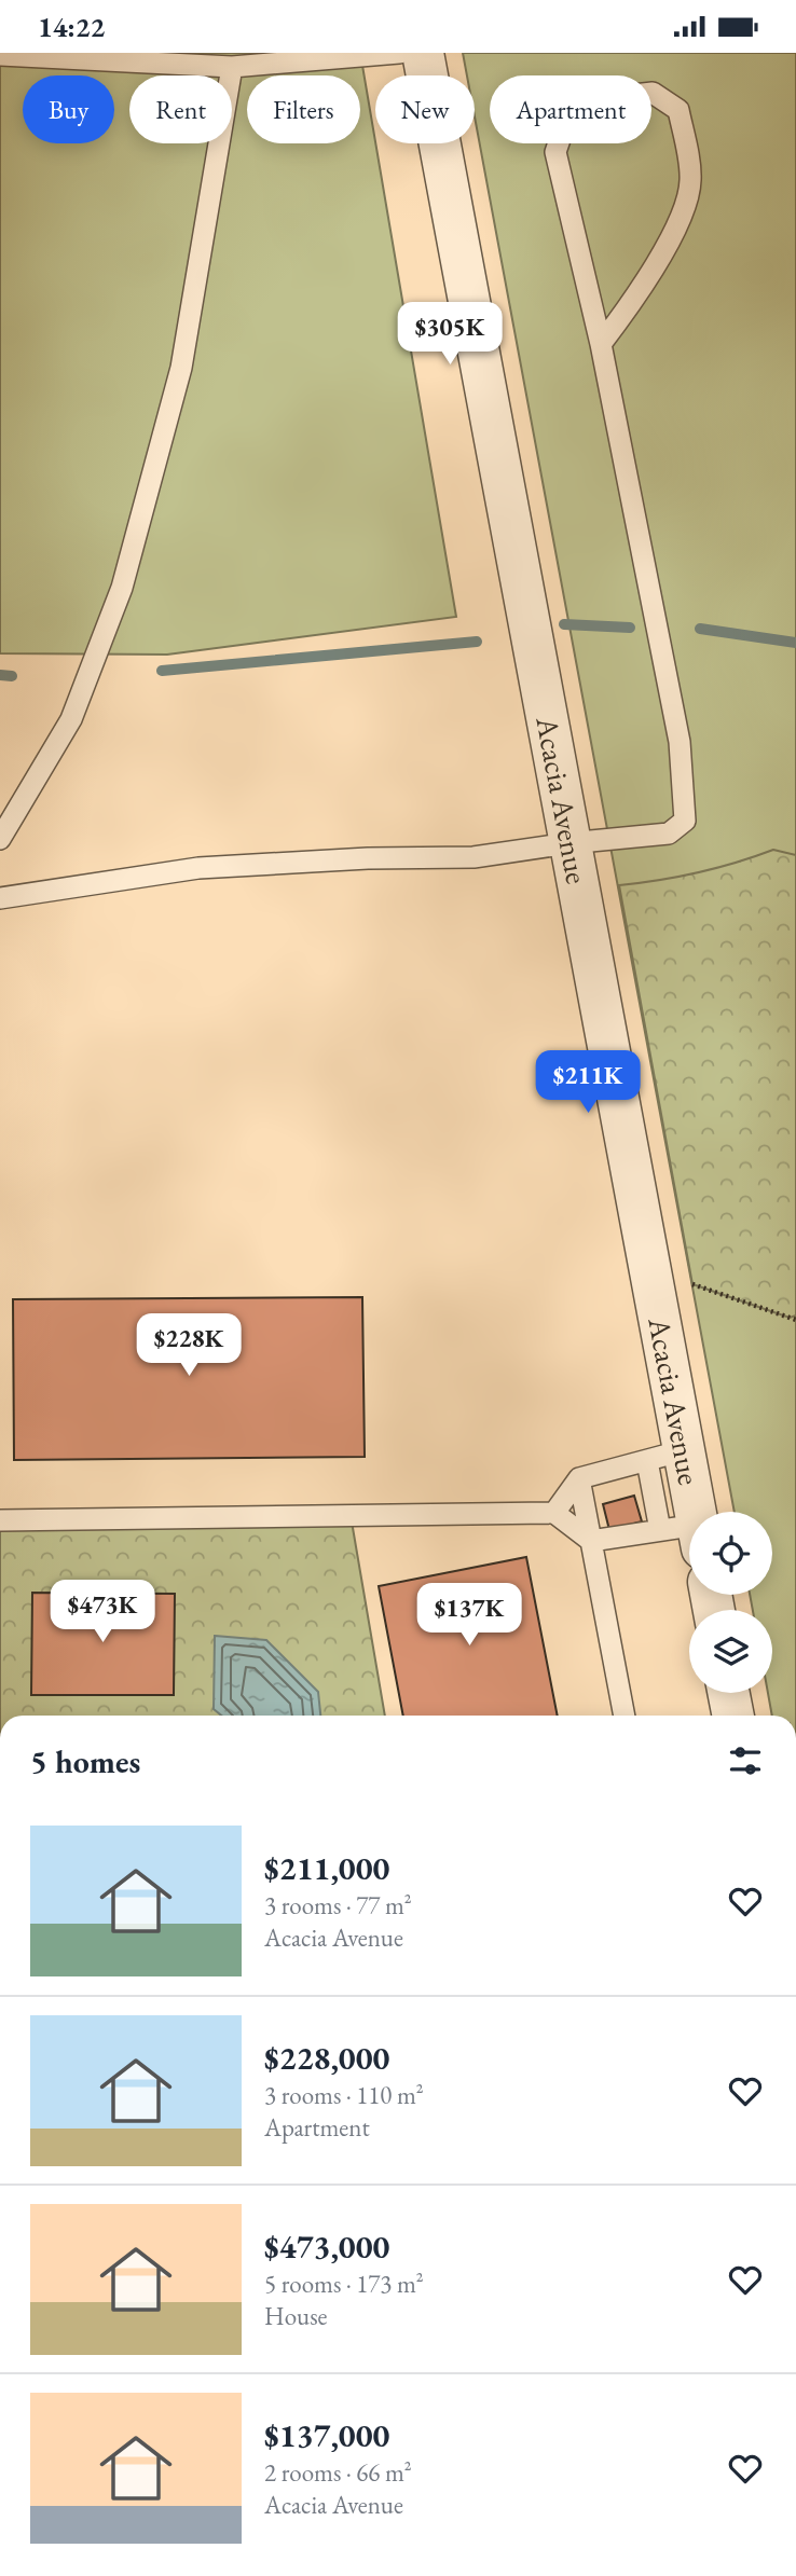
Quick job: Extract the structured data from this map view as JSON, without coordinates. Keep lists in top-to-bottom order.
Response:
{
  "streets": {
    "street": ["Acacia Avenue"]
  },
  "page": {
    "status": "14:22",
    "chip": [
      "Buy",
      "Rent",
      "Filters",
      "New",
      "Apartment"
    ],
    "price": [
      "$305K",
      "$211K",
      "$228K",
      "$473K",
      "$137K"
    ],
    "heading": "5 homes",
    "list": [
      {
        "name": "$211,000",
        "note": "3 rooms · 77 m² · Acacia Avenue"
      },
      {
        "name": "$228,000",
        "note": "3 rooms · 110 m² · Apartment"
      },
      {
        "name": "$473,000",
        "note": "5 rooms · 173 m² · House"
      },
      {
        "name": "$137,000",
        "note": "2 rooms · 66 m² · Acacia Avenue"
      }
    ]
  }
}
